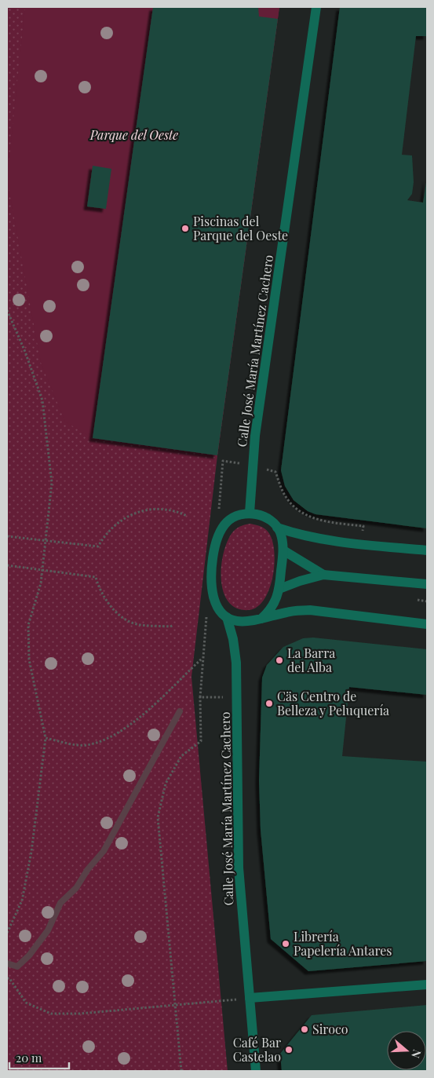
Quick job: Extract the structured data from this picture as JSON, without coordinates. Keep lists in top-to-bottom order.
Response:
{
  "streets": {
    "street": ["Calle José María Martínez Cachero"]
  },
  "parks": ["Parque del Oeste"],
  "places": [
    "Piscinas del Parque del Oeste",
    "La Barra del Alba",
    "Cäs Centro de Belleza y Peluquería",
    "Librería Papelería Antares",
    "Siroco",
    "Café Bar Castelao"
  ],
  "scale_bar": "20 m",
  "north": "right"
}
